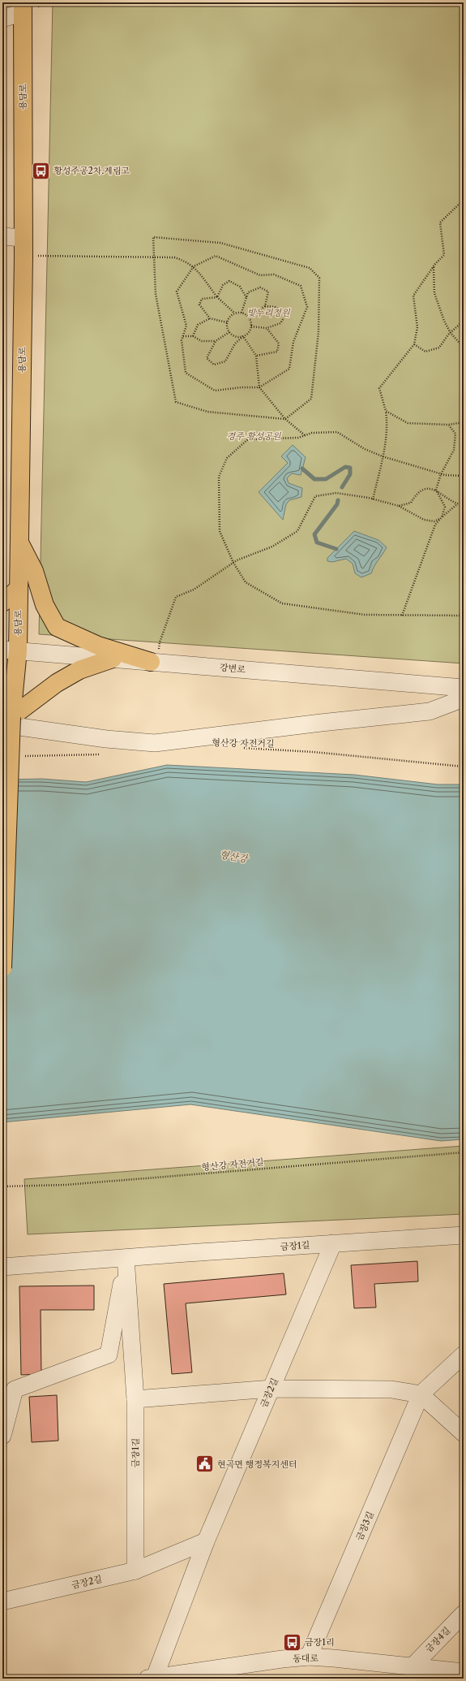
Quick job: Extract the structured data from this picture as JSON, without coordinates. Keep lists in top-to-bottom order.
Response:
{
  "streets": {
    "main road": ["용담로"],
    "street": [
      "강변로",
      "금장1길",
      "금장2길",
      "금장3길",
      "금장4길",
      "동대로"
    ],
    "path": ["형산강 자전거길"]
  },
  "crossings": [
    ["용담로", "강변로"],
    ["금장1길", "금장2길"],
    ["금장2길", "동대로"],
    ["금장3길", "동대로"],
    ["금장4길", "동대로"]
  ],
  "water": ["형산강"],
  "parks": ["빛누리정원", "경주 황성공원"],
  "places": {
    "bus stop": ["황성주공2차.계림고", "금장1리"],
    "public building": ["현곡면 행정복지센터"]
  }
}
